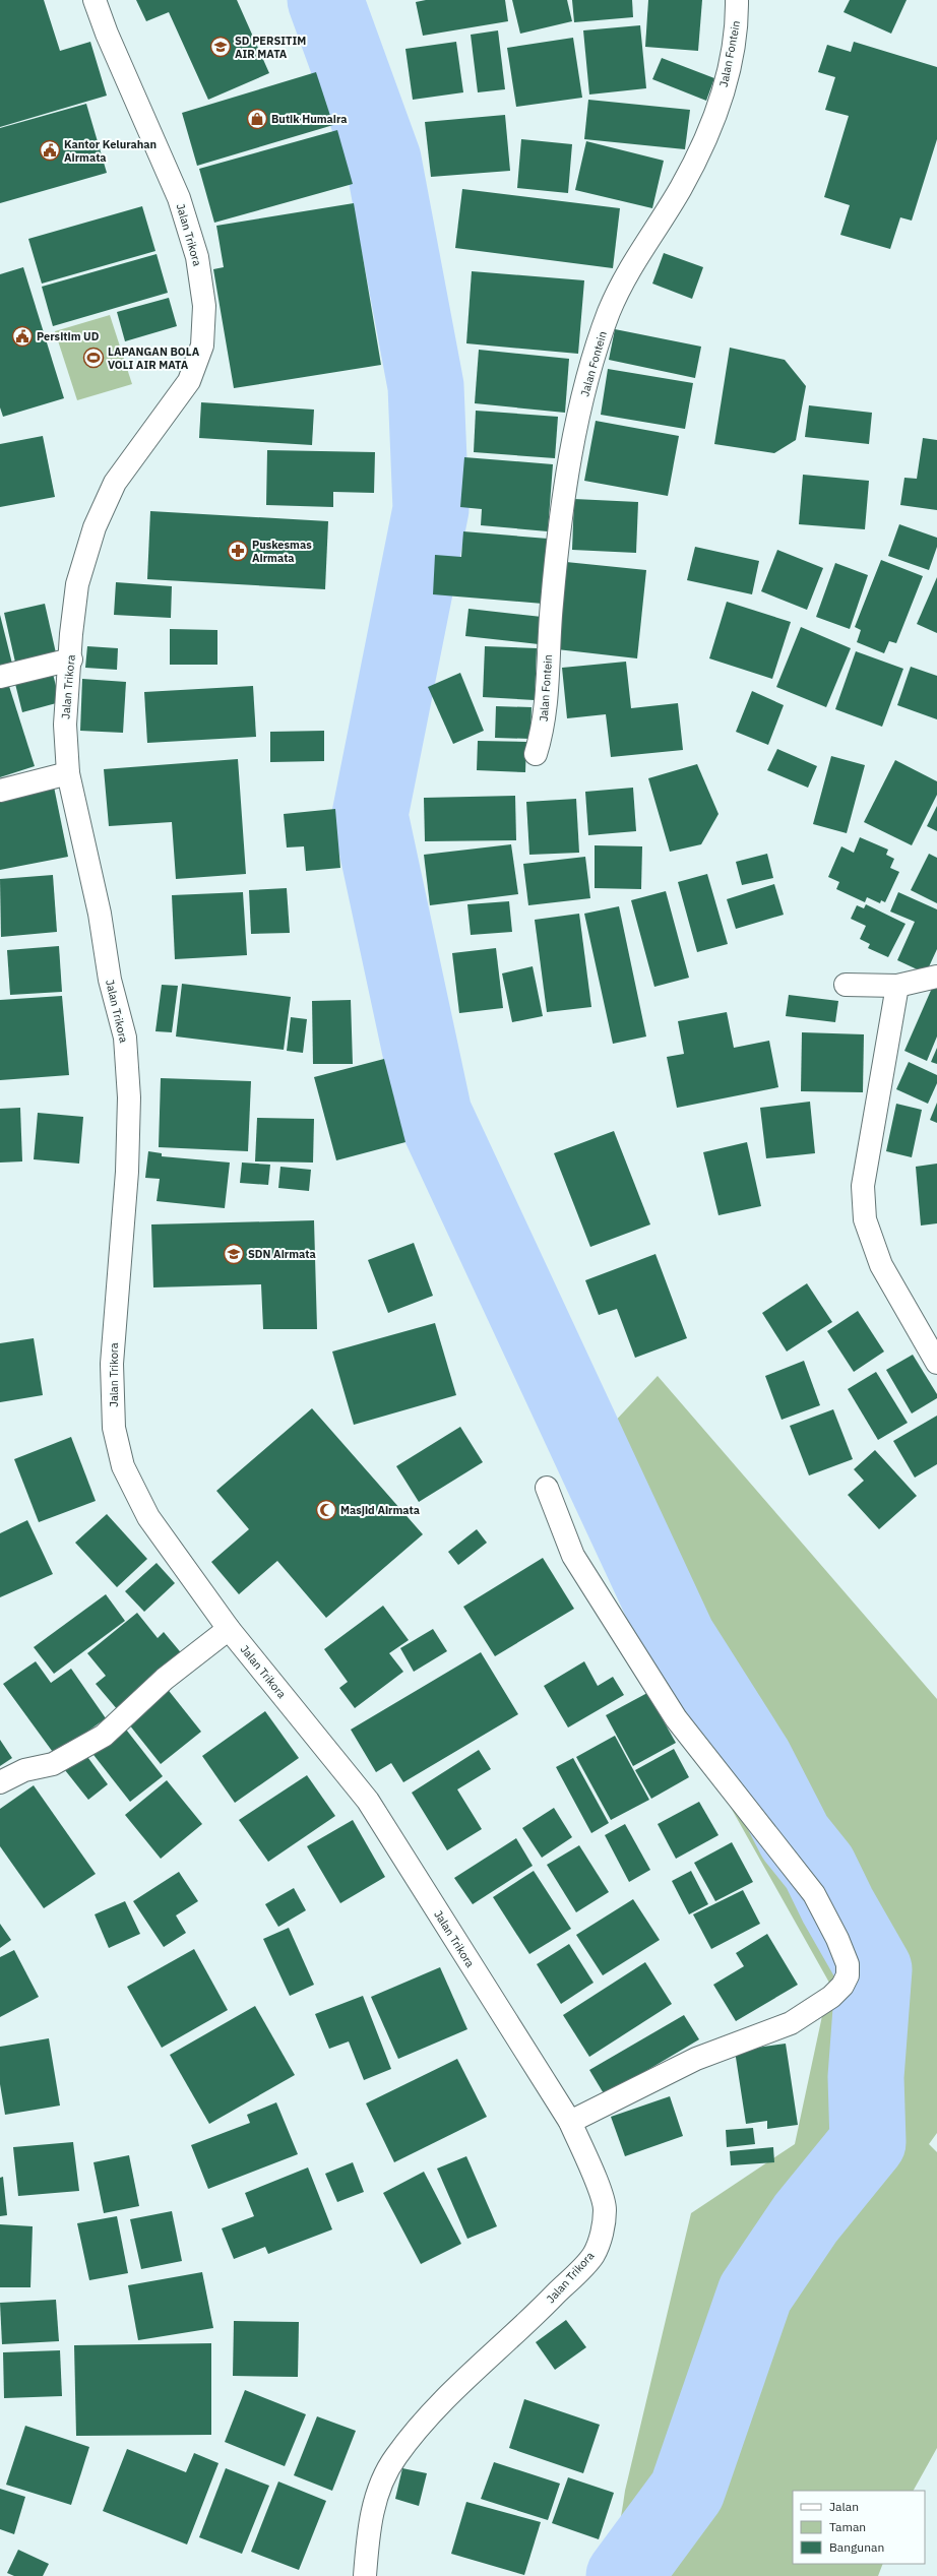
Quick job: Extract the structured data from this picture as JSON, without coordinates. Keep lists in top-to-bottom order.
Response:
{
  "streets": {
    "street": ["Jalan Fontein", "Jalan Trikora"]
  },
  "places": {
    "school or university": ["SD PERSITIM AIR MATA", "SDN Airmata"],
    "shop": ["Butik Humaira"],
    "public building": ["Kantor Kelurahan Airmata", "Persitim UD"],
    "sports": ["LAPANGAN BOLA VOLI AIR MATA"],
    "pharmacy": ["Puskesmas Airmata"],
    "mosque": ["Masjid Airmata"]
  },
  "legend": ["Jalan", "Taman", "Bangunan"]
}
